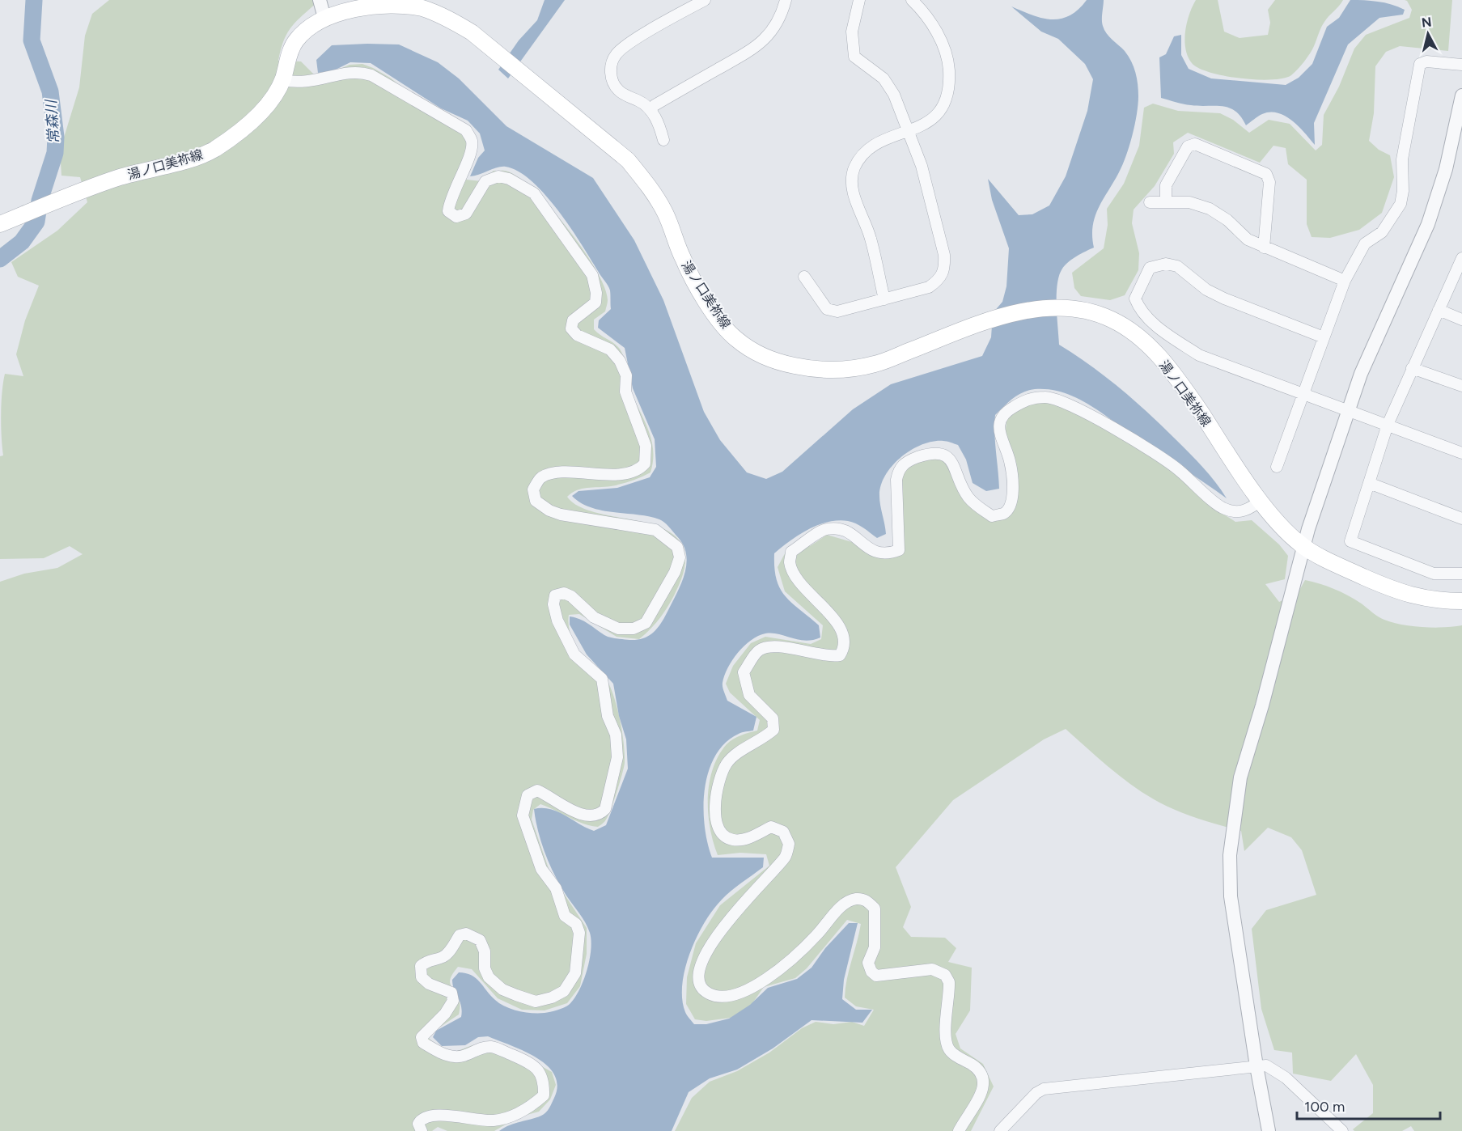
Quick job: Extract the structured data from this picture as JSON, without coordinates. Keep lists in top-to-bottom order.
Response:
{
  "streets": {
    "main road": ["湯ノ口美祢線"]
  },
  "water": ["常森川"],
  "scale_bar": "100 m",
  "north": "top"
}
